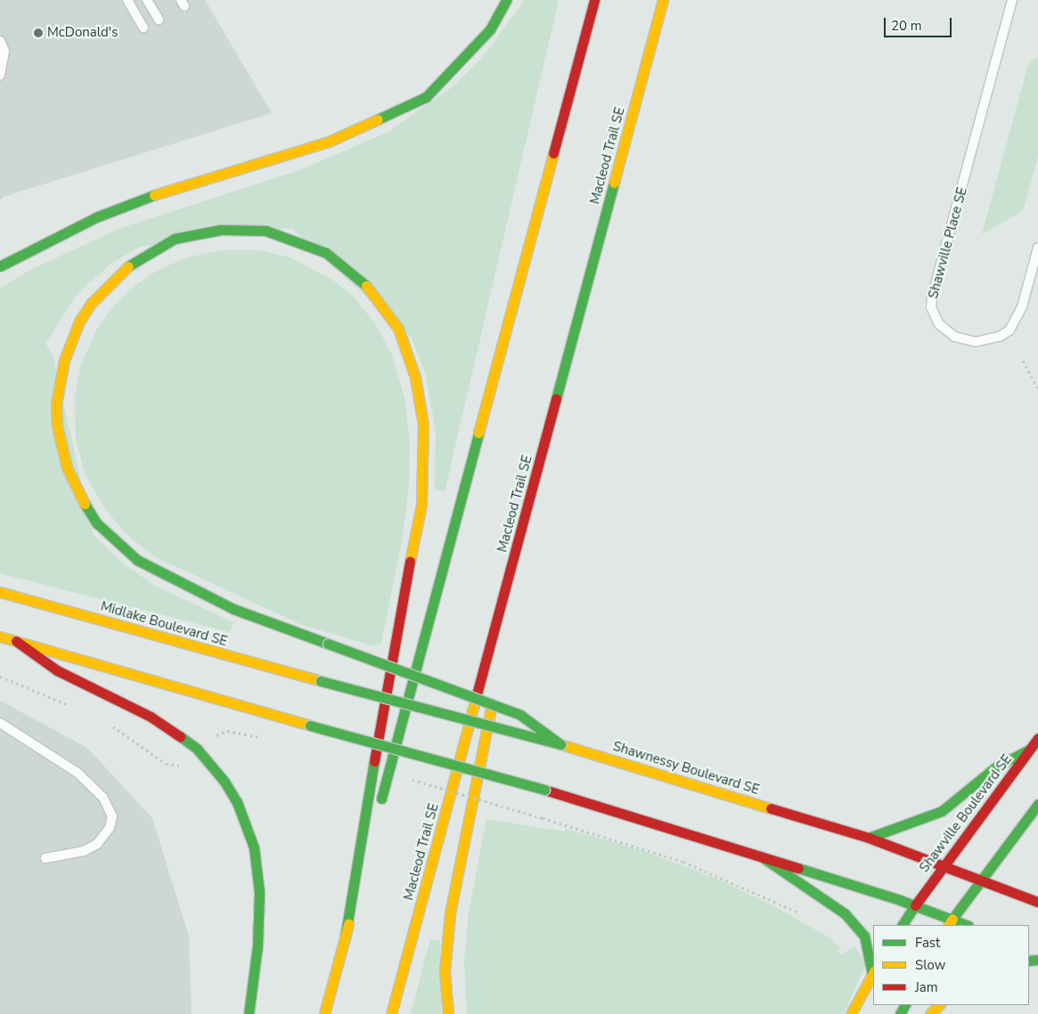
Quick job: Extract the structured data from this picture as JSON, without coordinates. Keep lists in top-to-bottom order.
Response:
{
  "streets": {
    "main road": [
      "Macleod Trail SE",
      "Midlake Boulevard SE",
      "Shawnessy Boulevard SE",
      "Shawville Boulevard SE"
    ],
    "lane": ["Shawville Place SE"]
  },
  "crossings": [
    ["Midlake Boulevard SE", "Shawnessy Boulevard SE"],
    ["Shawnessy Boulevard SE", "Shawville Boulevard SE"]
  ],
  "places": ["McDonald's"],
  "legend": ["Fast", "Slow", "Jam"],
  "scale_bar": "20 m"
}
